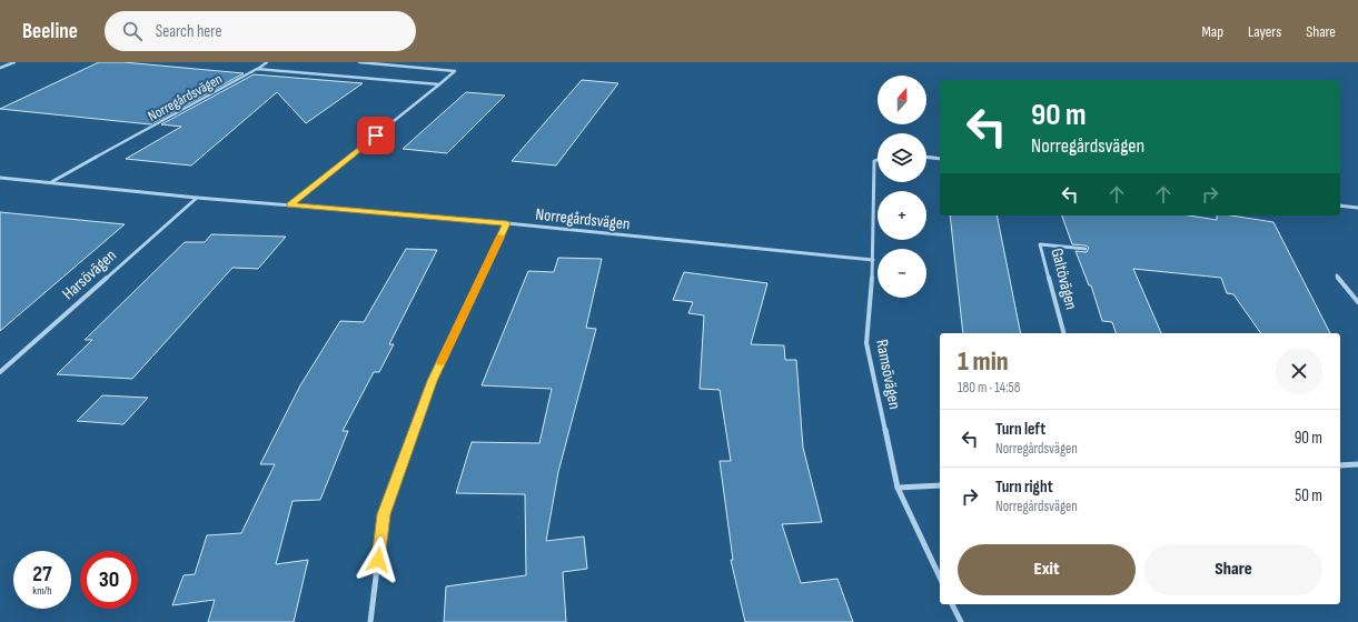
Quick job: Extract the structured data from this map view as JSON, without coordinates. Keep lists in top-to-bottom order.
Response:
{
  "streets": {
    "street": [
      "Norregårdsvägen",
      "Harsövägen",
      "Galtövägen",
      "Ramsövägen"
    ]
  },
  "crossings": [
    ["Norregårdsvägen", "Harsövägen"],
    ["Norregårdsvägen", "Ramsövägen"]
  ],
  "north": "top",
  "page": {
    "header": "Beeline",
    "search": "Search here",
    "nav": ["Map", "Layers", "Share"],
    "map_buttons": ["+", "−"],
    "turn": ["90 m", "Norregårdsvägen"],
    "heading": ["1 min", "180 m · 14:58"],
    "list": [
      {
        "name": "Turn left",
        "note": "Norregårdsvägen",
        "value": "90 m"
      },
      {
        "name": "Turn right",
        "note": "Norregårdsvägen",
        "value": "50 m"
      }
    ],
    "buttons": ["Exit", "Share"],
    "speed": "27 km/h",
    "limit": "30"
  }
}
